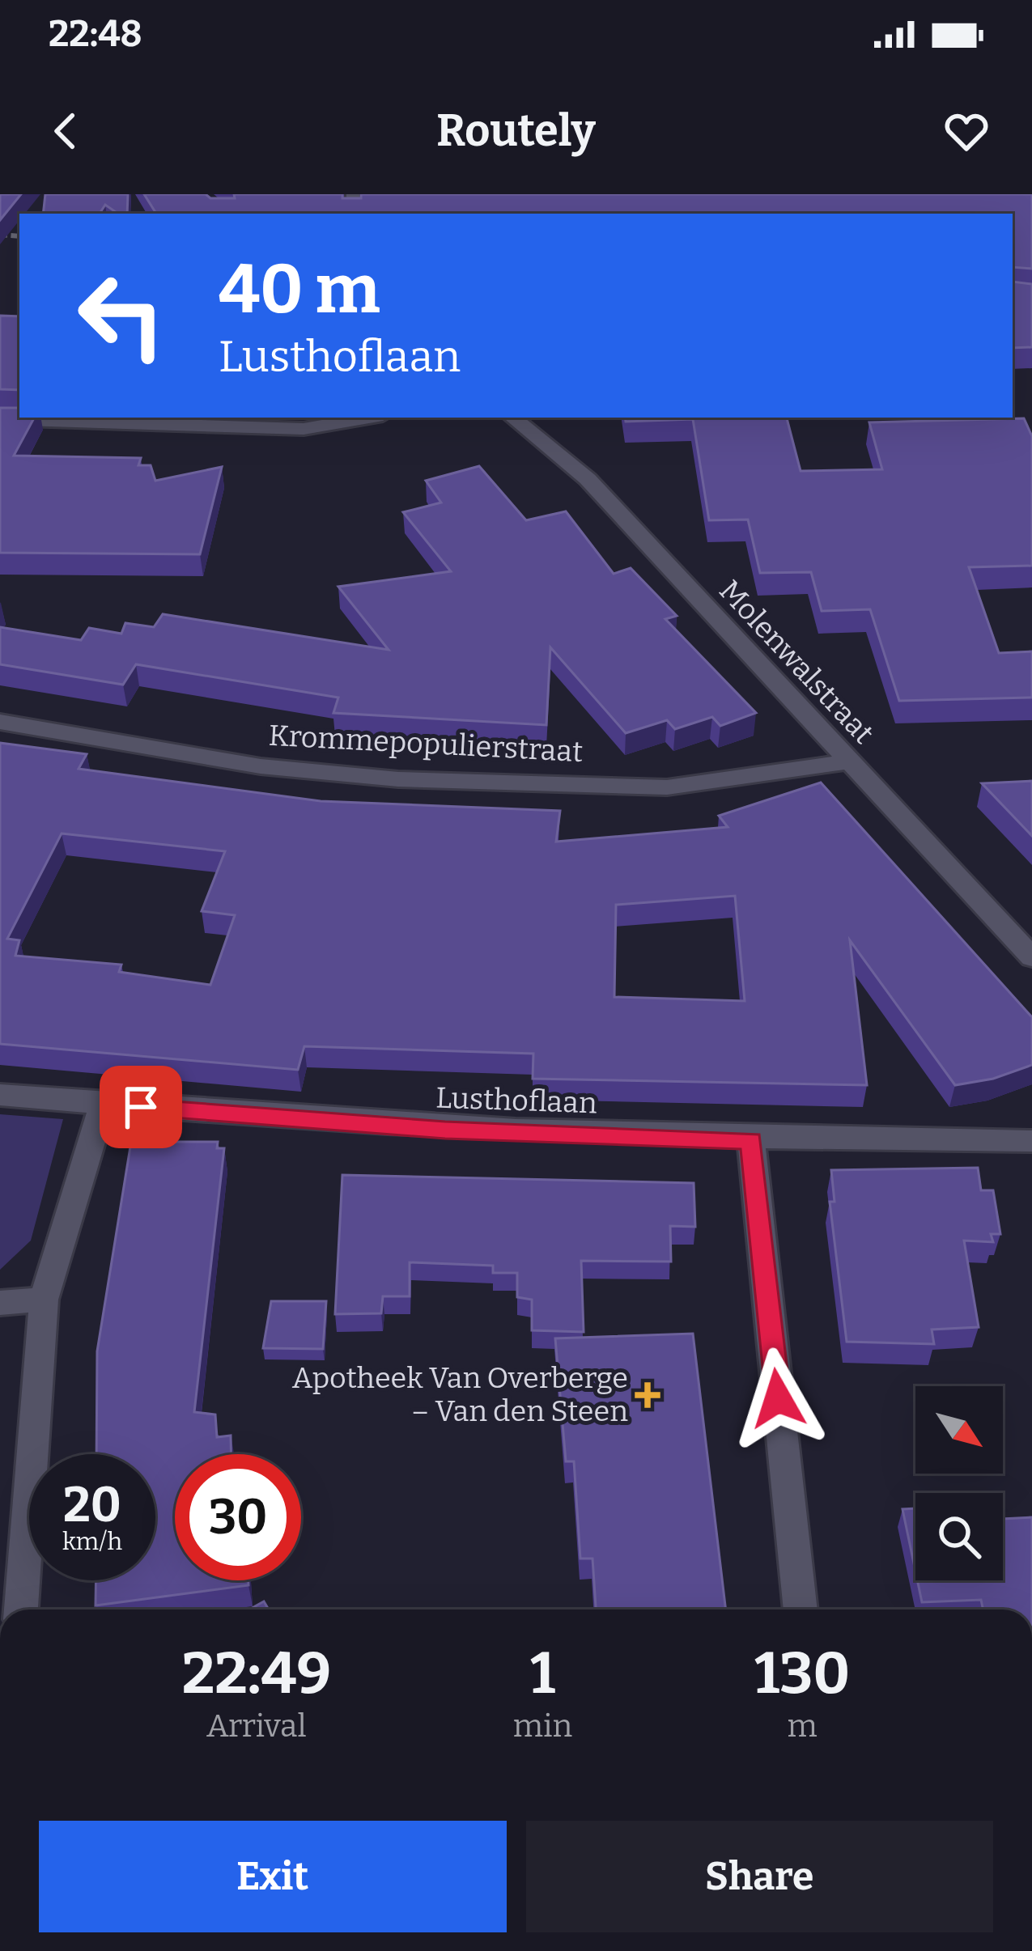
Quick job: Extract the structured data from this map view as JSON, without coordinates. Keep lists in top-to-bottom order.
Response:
{
  "streets": {
    "street": ["Molenwalstraat", "Krommepopulierstraat", "Lusthoflaan"]
  },
  "crossings": [
    ["Molenwalstraat", "Krommepopulierstraat"]
  ],
  "places": {
    "health": ["Apotheek Van Overberge – Van den Steen"]
  },
  "north": "bottom right",
  "page": {
    "status": "22:48",
    "header": "Routely",
    "turn": ["40 m", "Lusthoflaan"],
    "speed": "20 km/h",
    "limit": "30",
    "eta": [
      "22:49",
      "Arrival",
      "1",
      "min",
      "130",
      "m"
    ],
    "buttons": ["Exit", "Share"]
  }
}
